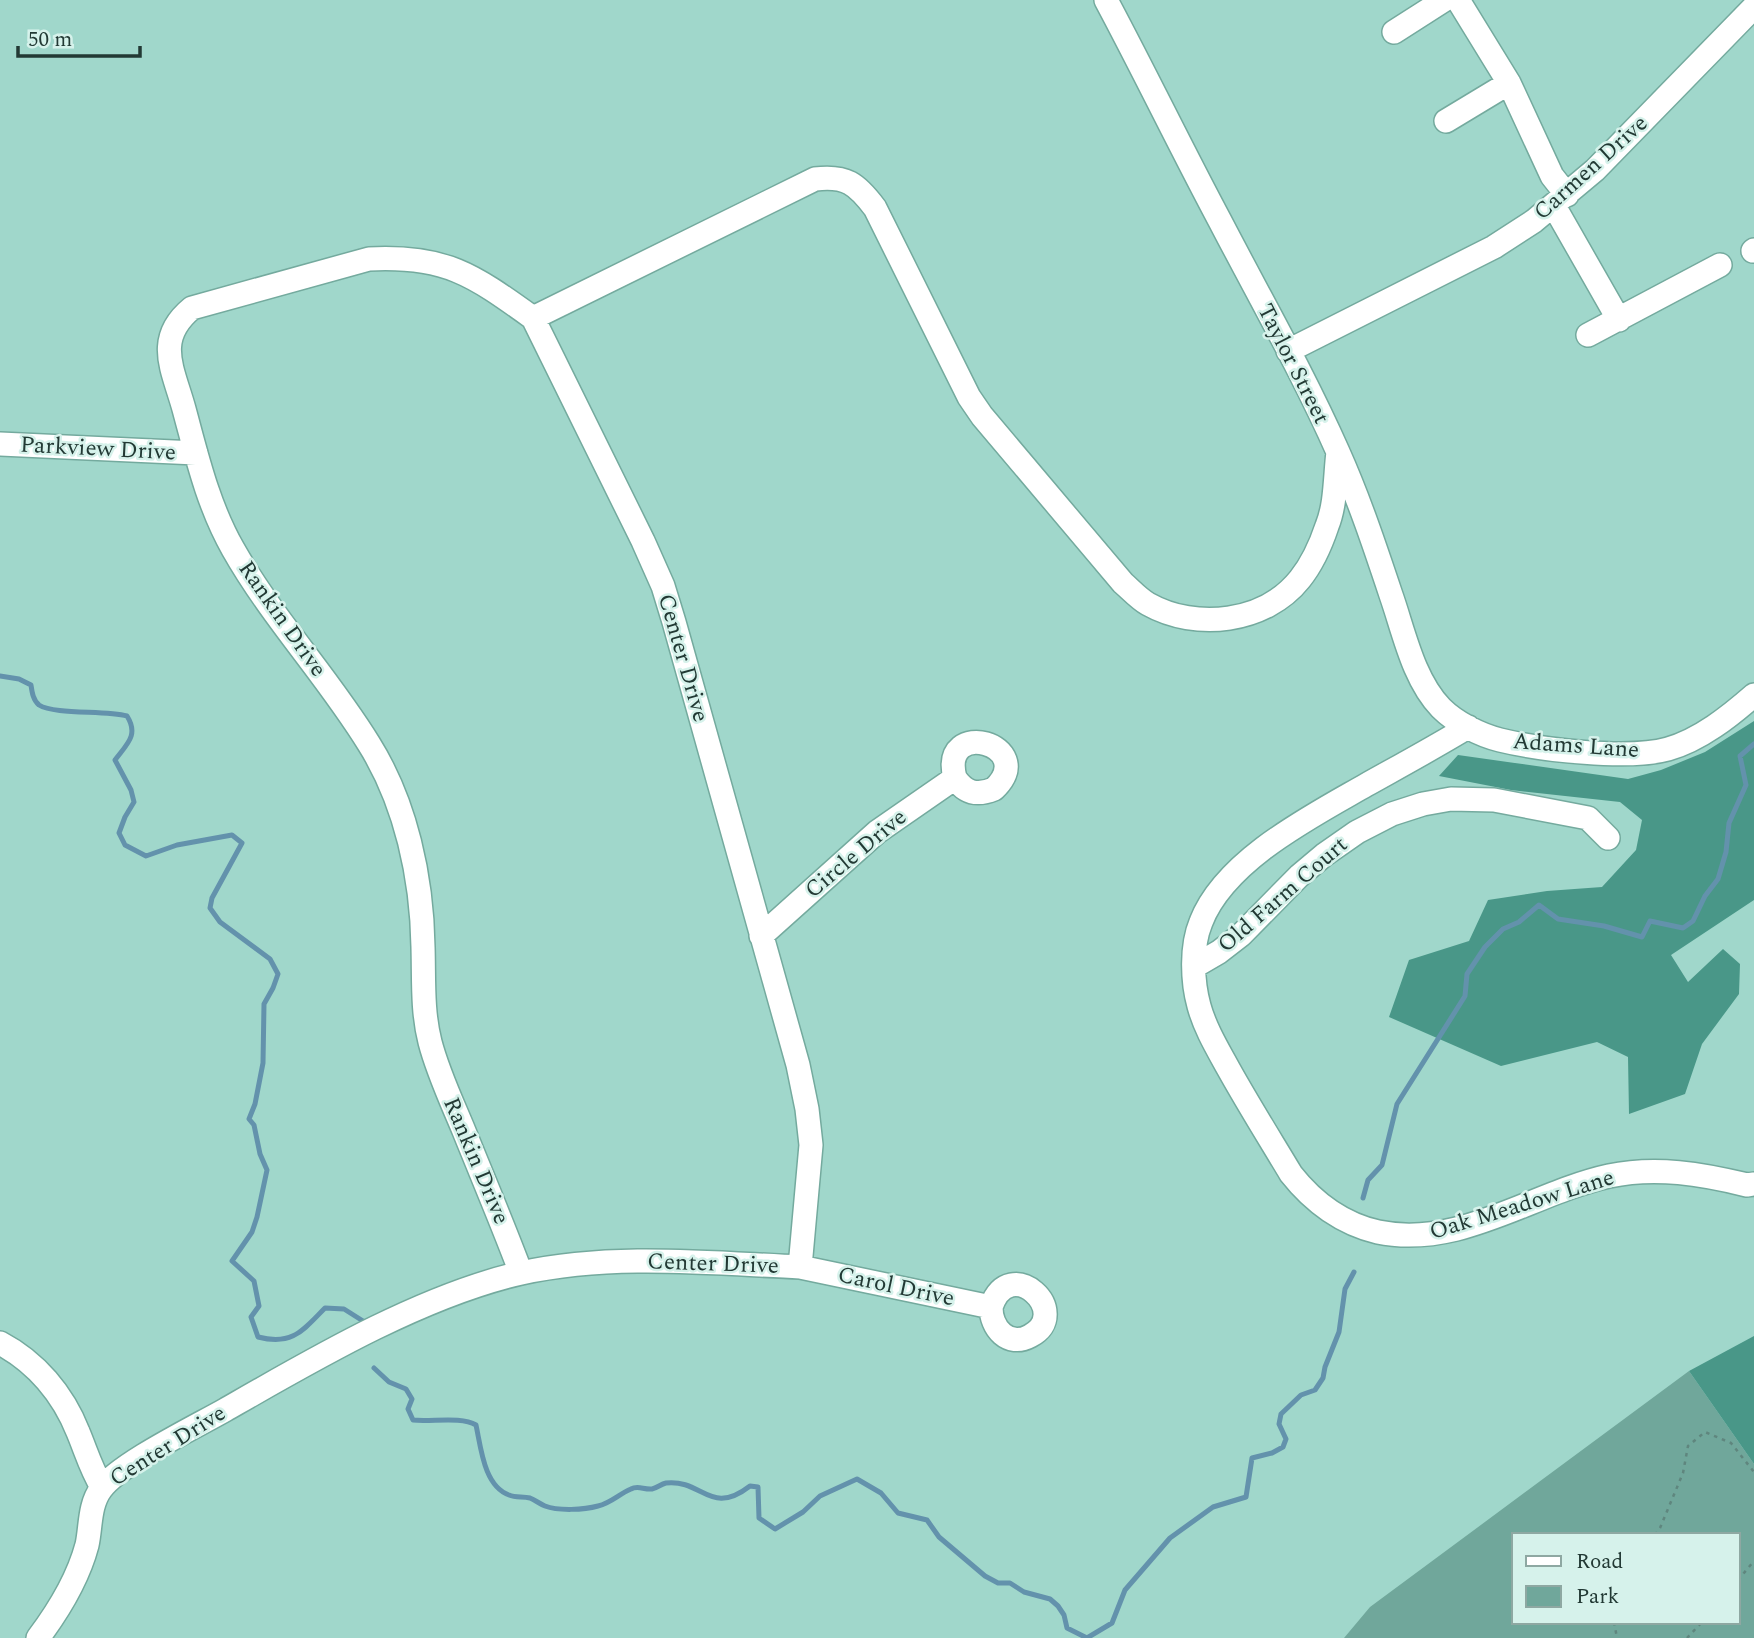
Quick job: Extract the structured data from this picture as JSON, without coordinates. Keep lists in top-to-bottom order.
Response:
{
  "streets": {
    "street": [
      "Carmen Drive",
      "Taylor Street",
      "Parkview Drive",
      "Rankin Drive",
      "Center Drive",
      "Adams Lane",
      "Circle Drive",
      "Old Farm Court",
      "Oak Meadow Lane",
      "Carol Drive"
    ]
  },
  "crossings": [
    ["Carmen Drive", "Taylor Street"],
    ["Taylor Street", "Adams Lane"],
    ["Taylor Street", "Oak Meadow Lane"],
    ["Parkview Drive", "Rankin Drive"],
    ["Rankin Drive", "Center Drive"],
    ["Center Drive", "Circle Drive"],
    ["Center Drive", "Carol Drive"],
    ["Adams Lane", "Oak Meadow Lane"],
    ["Old Farm Court", "Oak Meadow Lane"]
  ],
  "legend": ["Road", "Park"],
  "scale_bar": "50 m"
}
